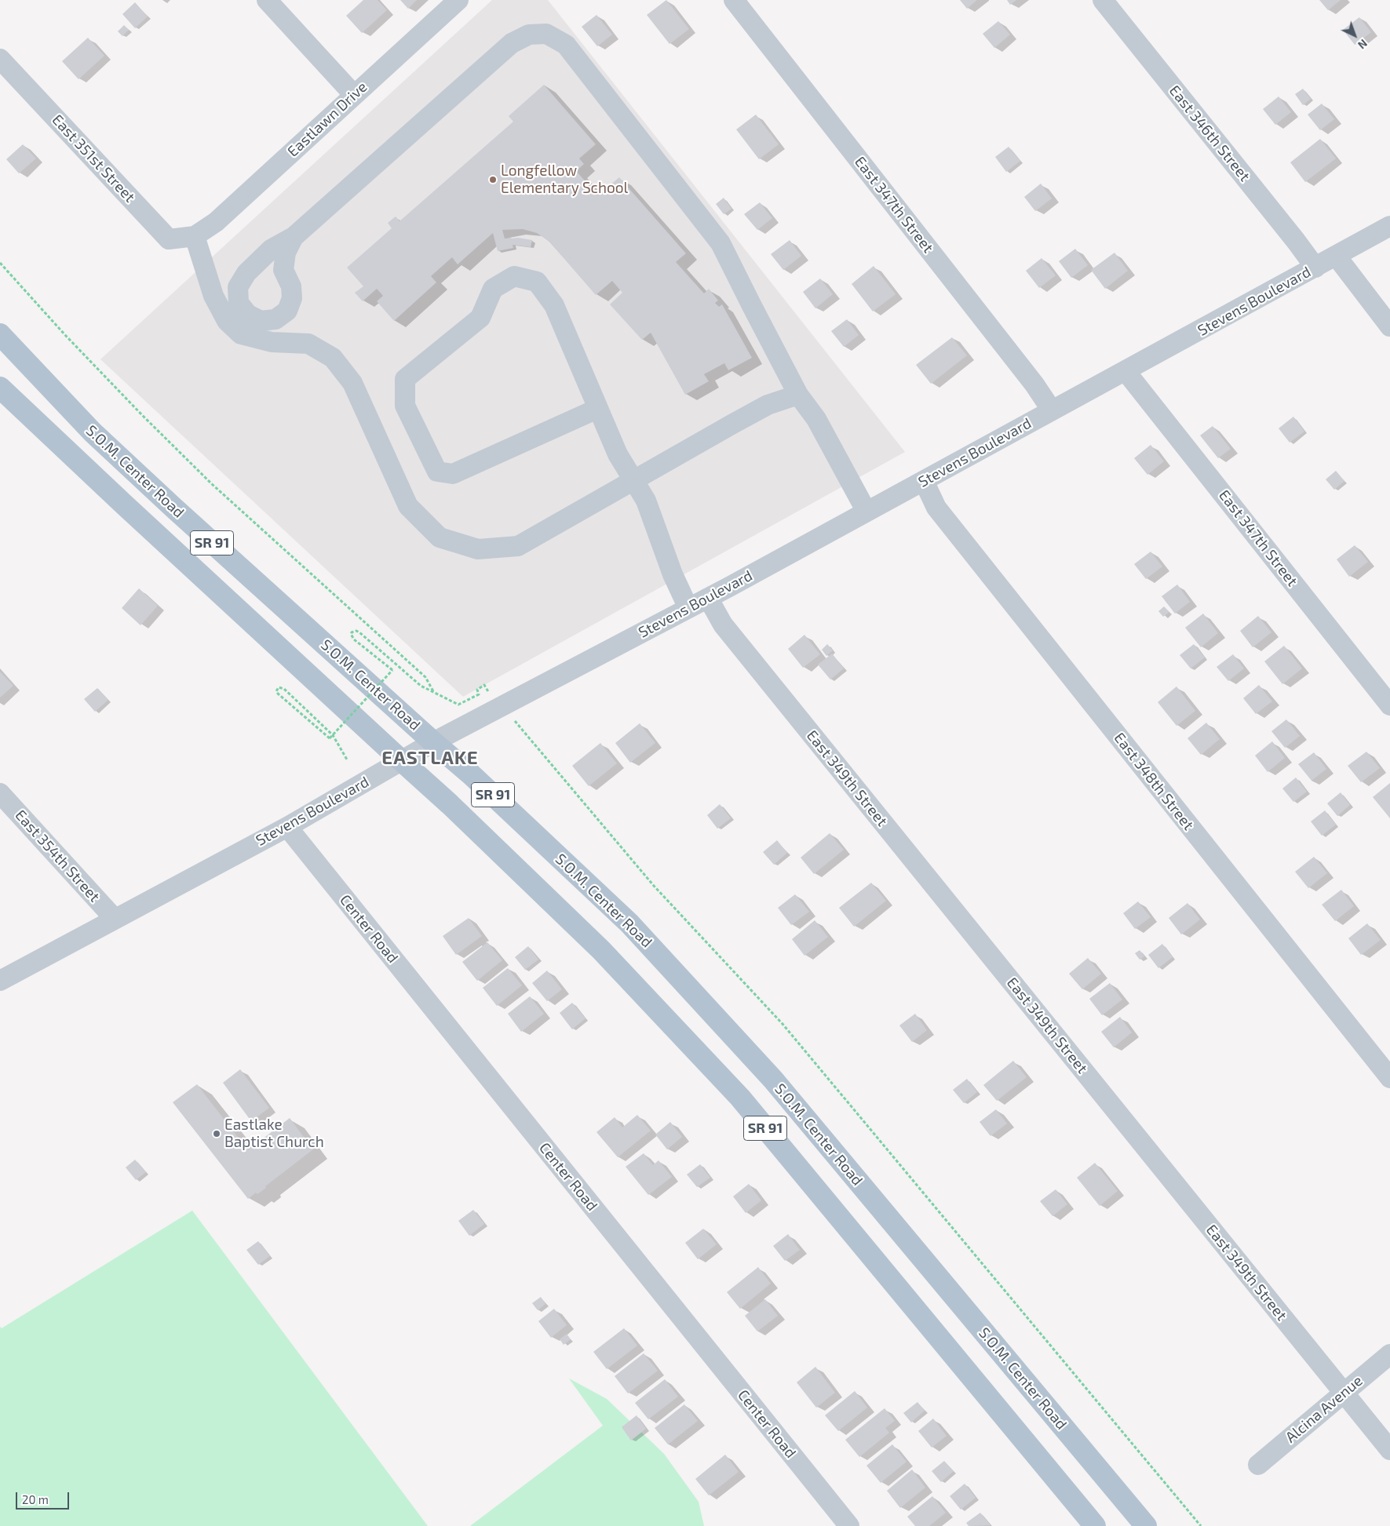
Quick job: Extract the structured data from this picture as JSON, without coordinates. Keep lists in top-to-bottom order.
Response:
{
  "streets": {
    "main road": ["S.O.M. Center Road", "SR 91"],
    "street": [
      "Eastlawn Drive",
      "East 346th Street",
      "East 351st Street",
      "East 347th Street",
      "Stevens Boulevard",
      "East 349th Street",
      "East 348th Street",
      "East 354th Street",
      "Center Road",
      "Alcina Avenue"
    ]
  },
  "crossings": [
    ["Eastlawn Drive", "East 351st Street"],
    ["East 346th Street", "Stevens Boulevard"],
    ["East 347th Street", "Stevens Boulevard"],
    ["Stevens Boulevard", "S.O.M. Center Road"],
    ["Stevens Boulevard", "SR 91"],
    ["Stevens Boulevard", "East 349th Street"],
    ["Stevens Boulevard", "East 348th Street"],
    ["Stevens Boulevard", "East 354th Street"],
    ["Stevens Boulevard", "Center Road"],
    ["East 349th Street", "Alcina Avenue"]
  ],
  "districts": ["EASTLAKE"],
  "places": ["Longfellow Elementary School", "Eastlake Baptist Church"],
  "scale_bar": "20 m",
  "north": "bottom right"
}
